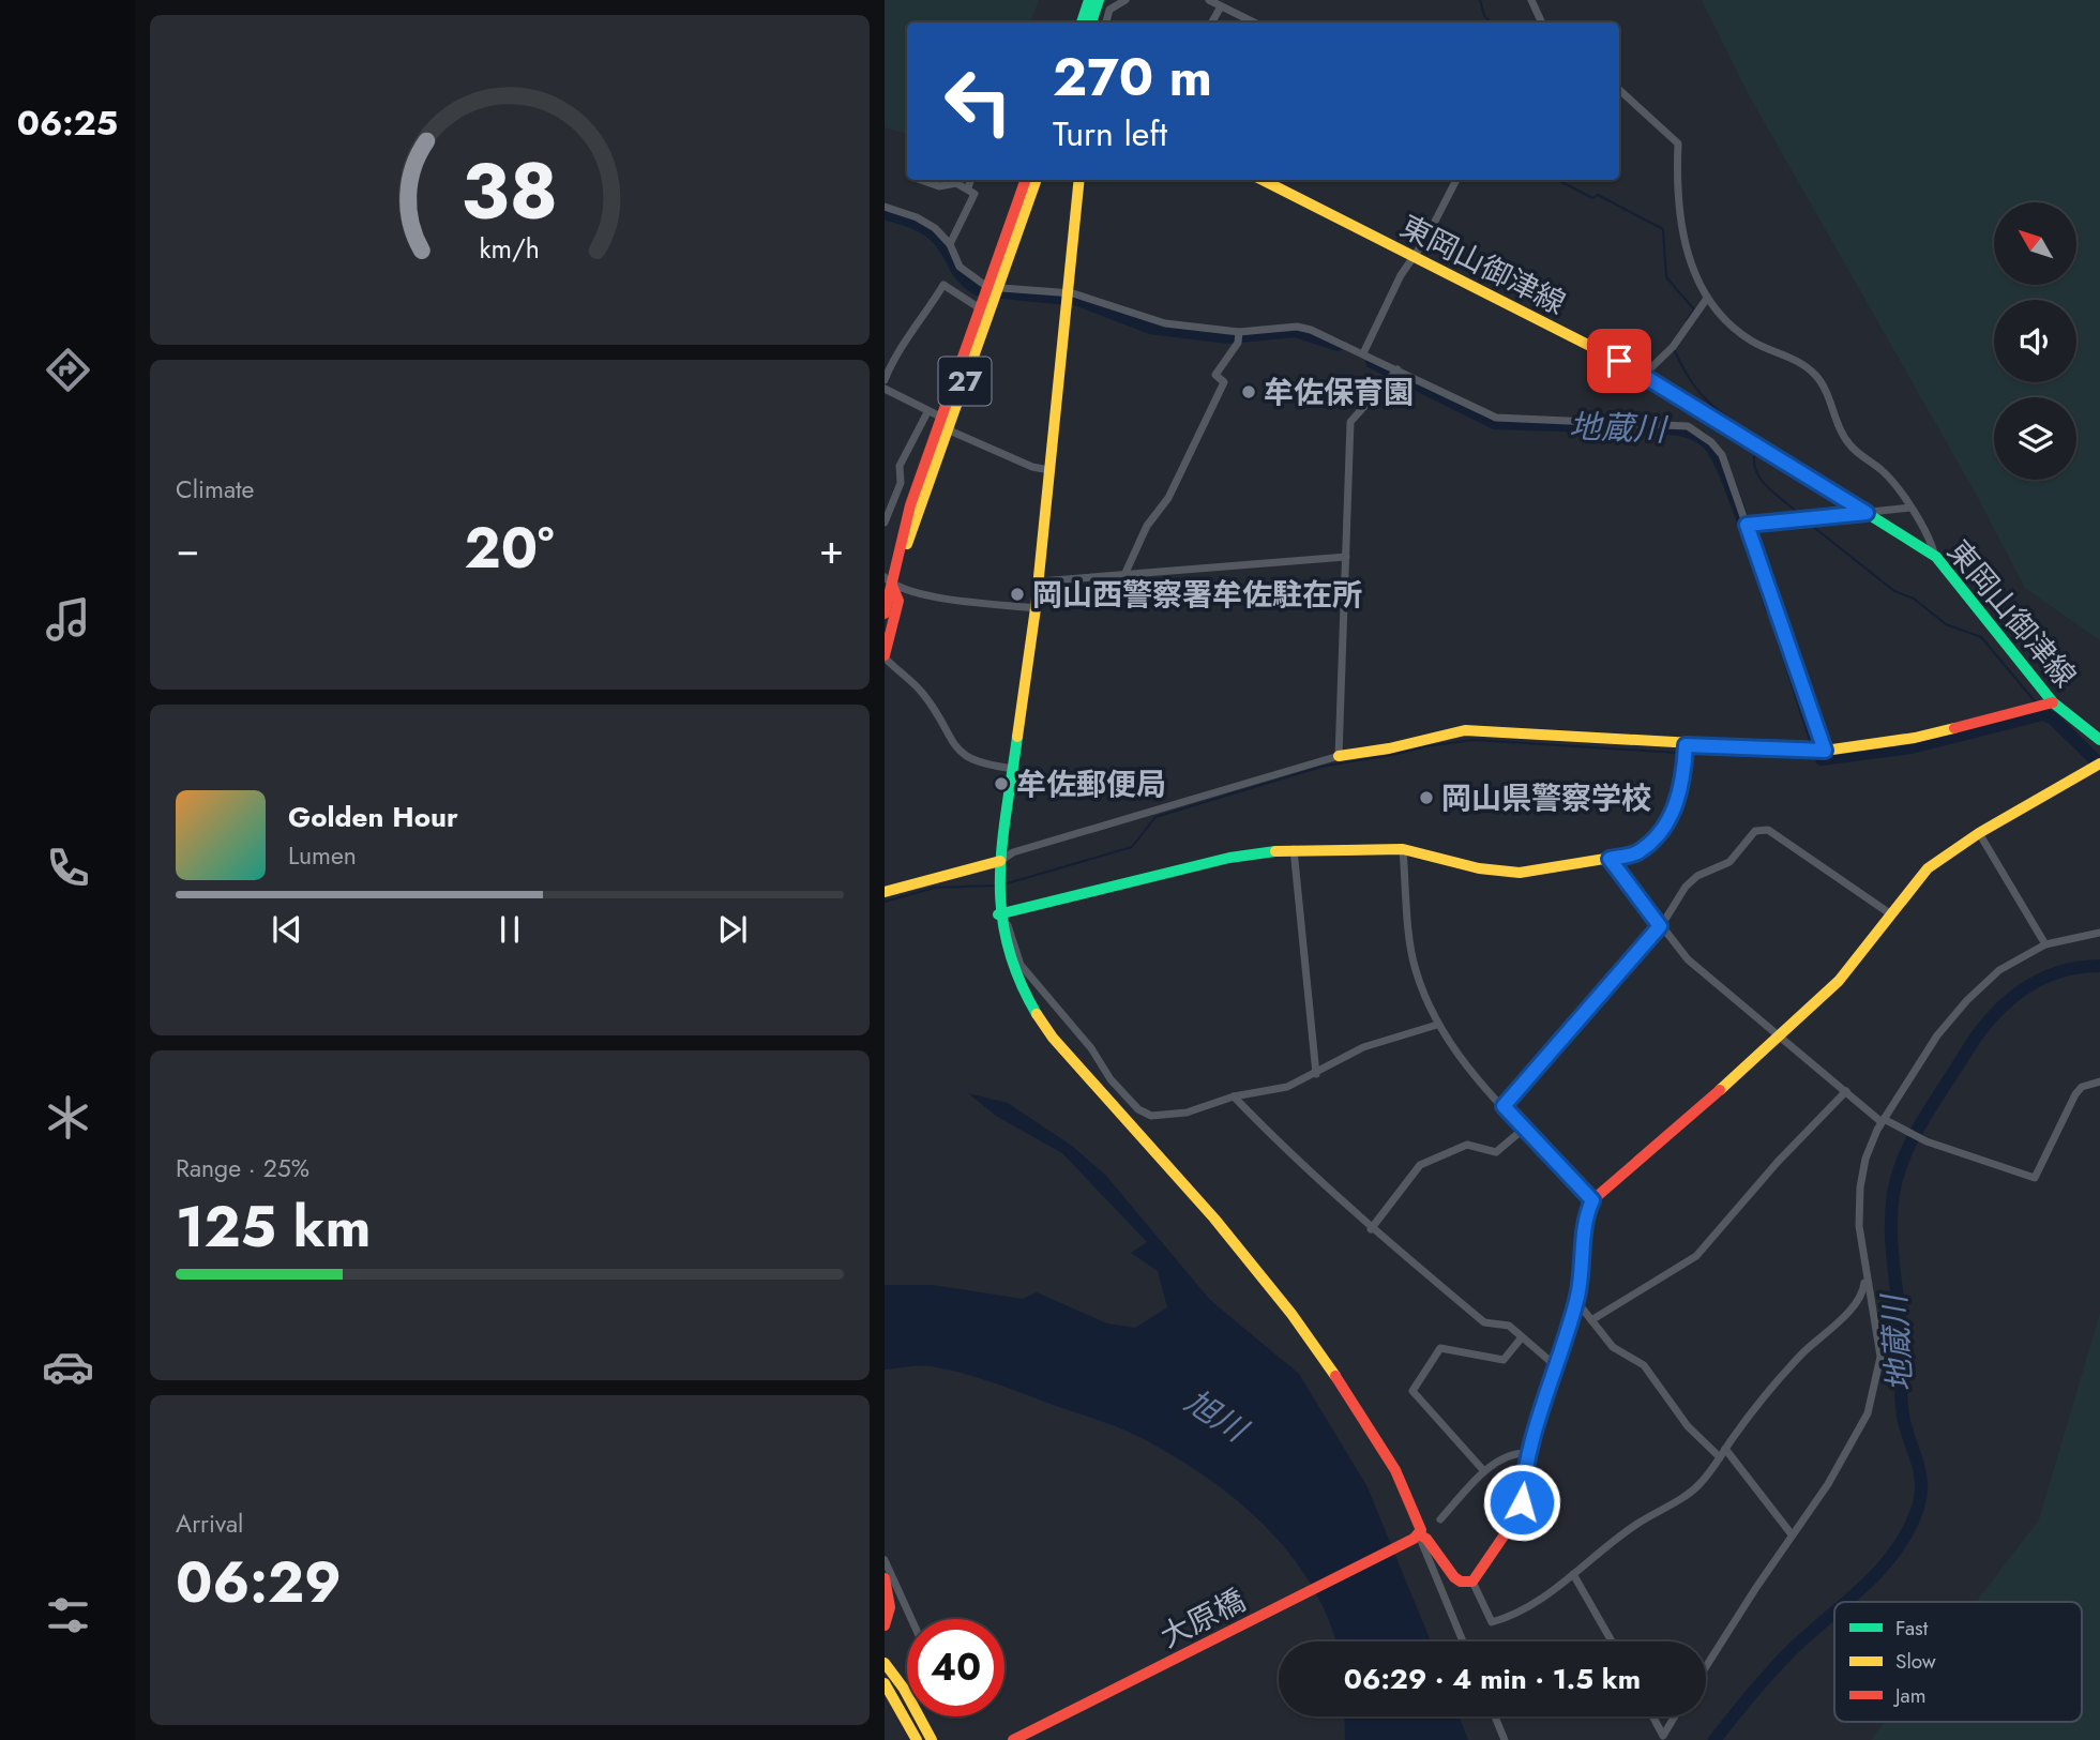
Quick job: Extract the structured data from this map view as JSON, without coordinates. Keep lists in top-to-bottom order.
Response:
{
  "streets": {
    "street": ["東岡山御津線", "27", "大原橋"]
  },
  "water": ["地蔵川", "旭川"],
  "places": [
    "牟佐保育園",
    "岡山西警察署牟佐駐在所",
    "牟佐郵便局",
    "岡山県警察学校"
  ],
  "legend": ["Fast", "Slow", "Jam"],
  "north": "top left",
  "page": {
    "tabs": "06:25",
    "turn": ["270 m", "Turn left"],
    "tile": [
      "Climate",
      ["Range · 25%", "125 km"],
      ["Arrival", "06:29"]
    ],
    "heat": ["−", "20°", "+"],
    "song": ["Golden Hour", "Lumen"],
    "limit": "40",
    "trip": "06:29 · 4 min · 1.5 km",
    "gauge": ["38", "km/h"]
  }
}
